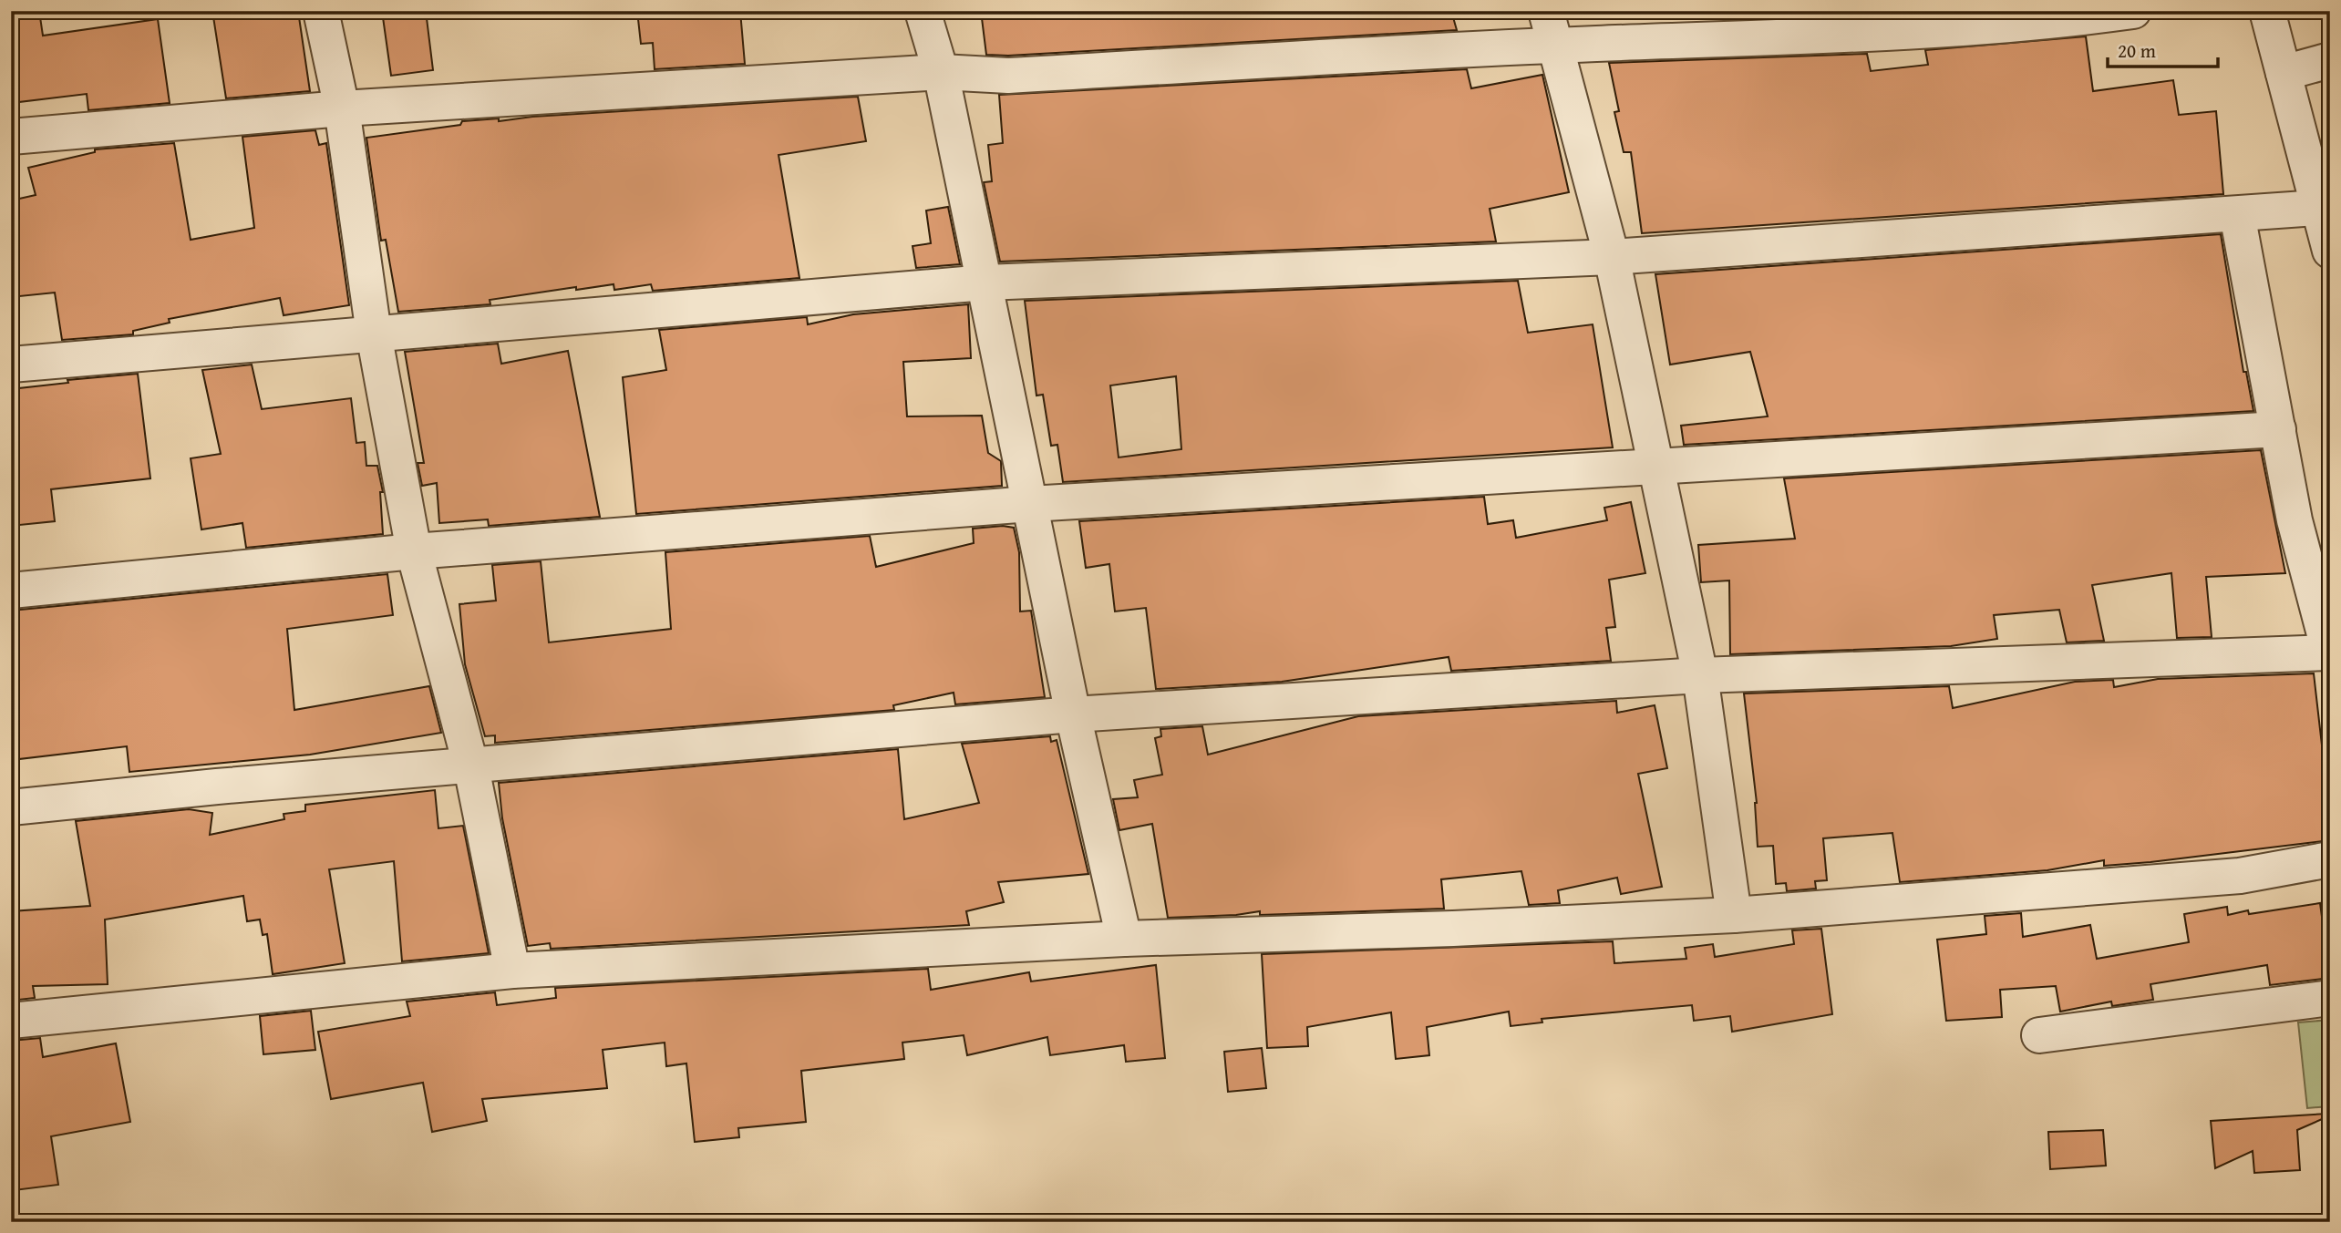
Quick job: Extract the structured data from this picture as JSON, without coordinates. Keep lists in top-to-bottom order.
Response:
{
  "scale_bar": "20 m"
}
